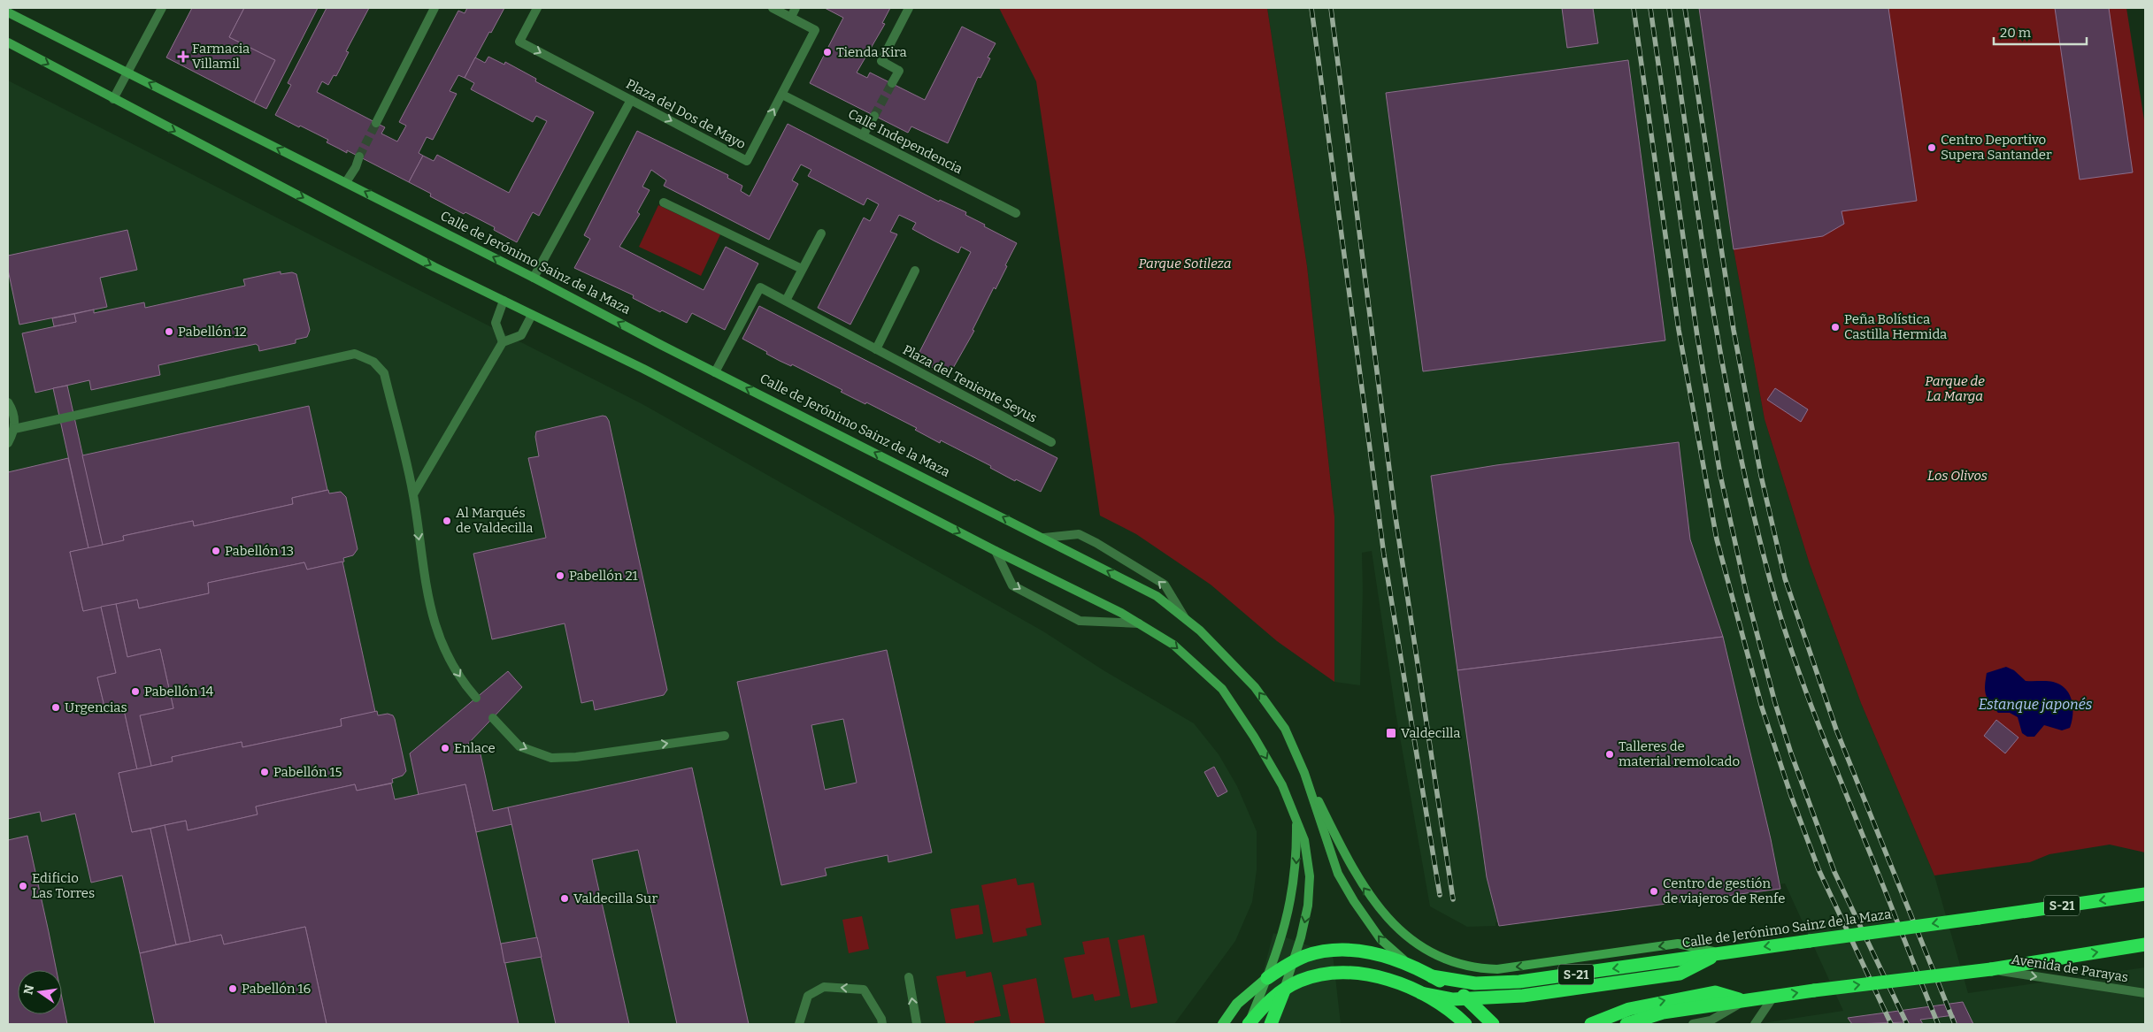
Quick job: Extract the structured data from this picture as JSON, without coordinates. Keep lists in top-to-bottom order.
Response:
{
  "streets": {
    "highway": ["Calle de Jerónimo Sainz de la Maza", "S-21"],
    "street": [
      "Plaza del Dos de Mayo",
      "Calle Independencia",
      "Plaza del Teniente Seyus",
      "Avenida de Parayas"
    ]
  },
  "crossings": [
    ["Plaza del Dos de Mayo", "Calle Independencia"],
    ["Calle de Jerónimo Sainz de la Maza", "Plaza del Teniente Seyus"],
    ["Calle de Jerónimo Sainz de la Maza", "S-21"]
  ],
  "one_way": ["Avenida de Parayas"],
  "water": ["Estanque japonés"],
  "parks": ["Parque Sotileza", "Parque de La Marga", "Los Olivos"],
  "places": {
    "other": [
      "Tienda Kira",
      "Centro Deportivo Supera Santander",
      "Peña Bolística Castilla Hermida",
      "Pabellón 12",
      "Al Marqués de Valdecilla",
      "Pabellón 13",
      "Pabellón 21",
      "Pabellón 14",
      "Urgencias",
      "Enlace",
      "Talleres de material remolcado",
      "Pabellón 15",
      "Edificio Las Torres",
      "Centro de gestión de viajeros de Renfe",
      "Valdecilla Sur",
      "Pabellón 16"
    ],
    "health": ["Farmacia Villamil"],
    "transit": ["Valdecilla"]
  },
  "scale_bar": "20 m",
  "north": "left"
}
